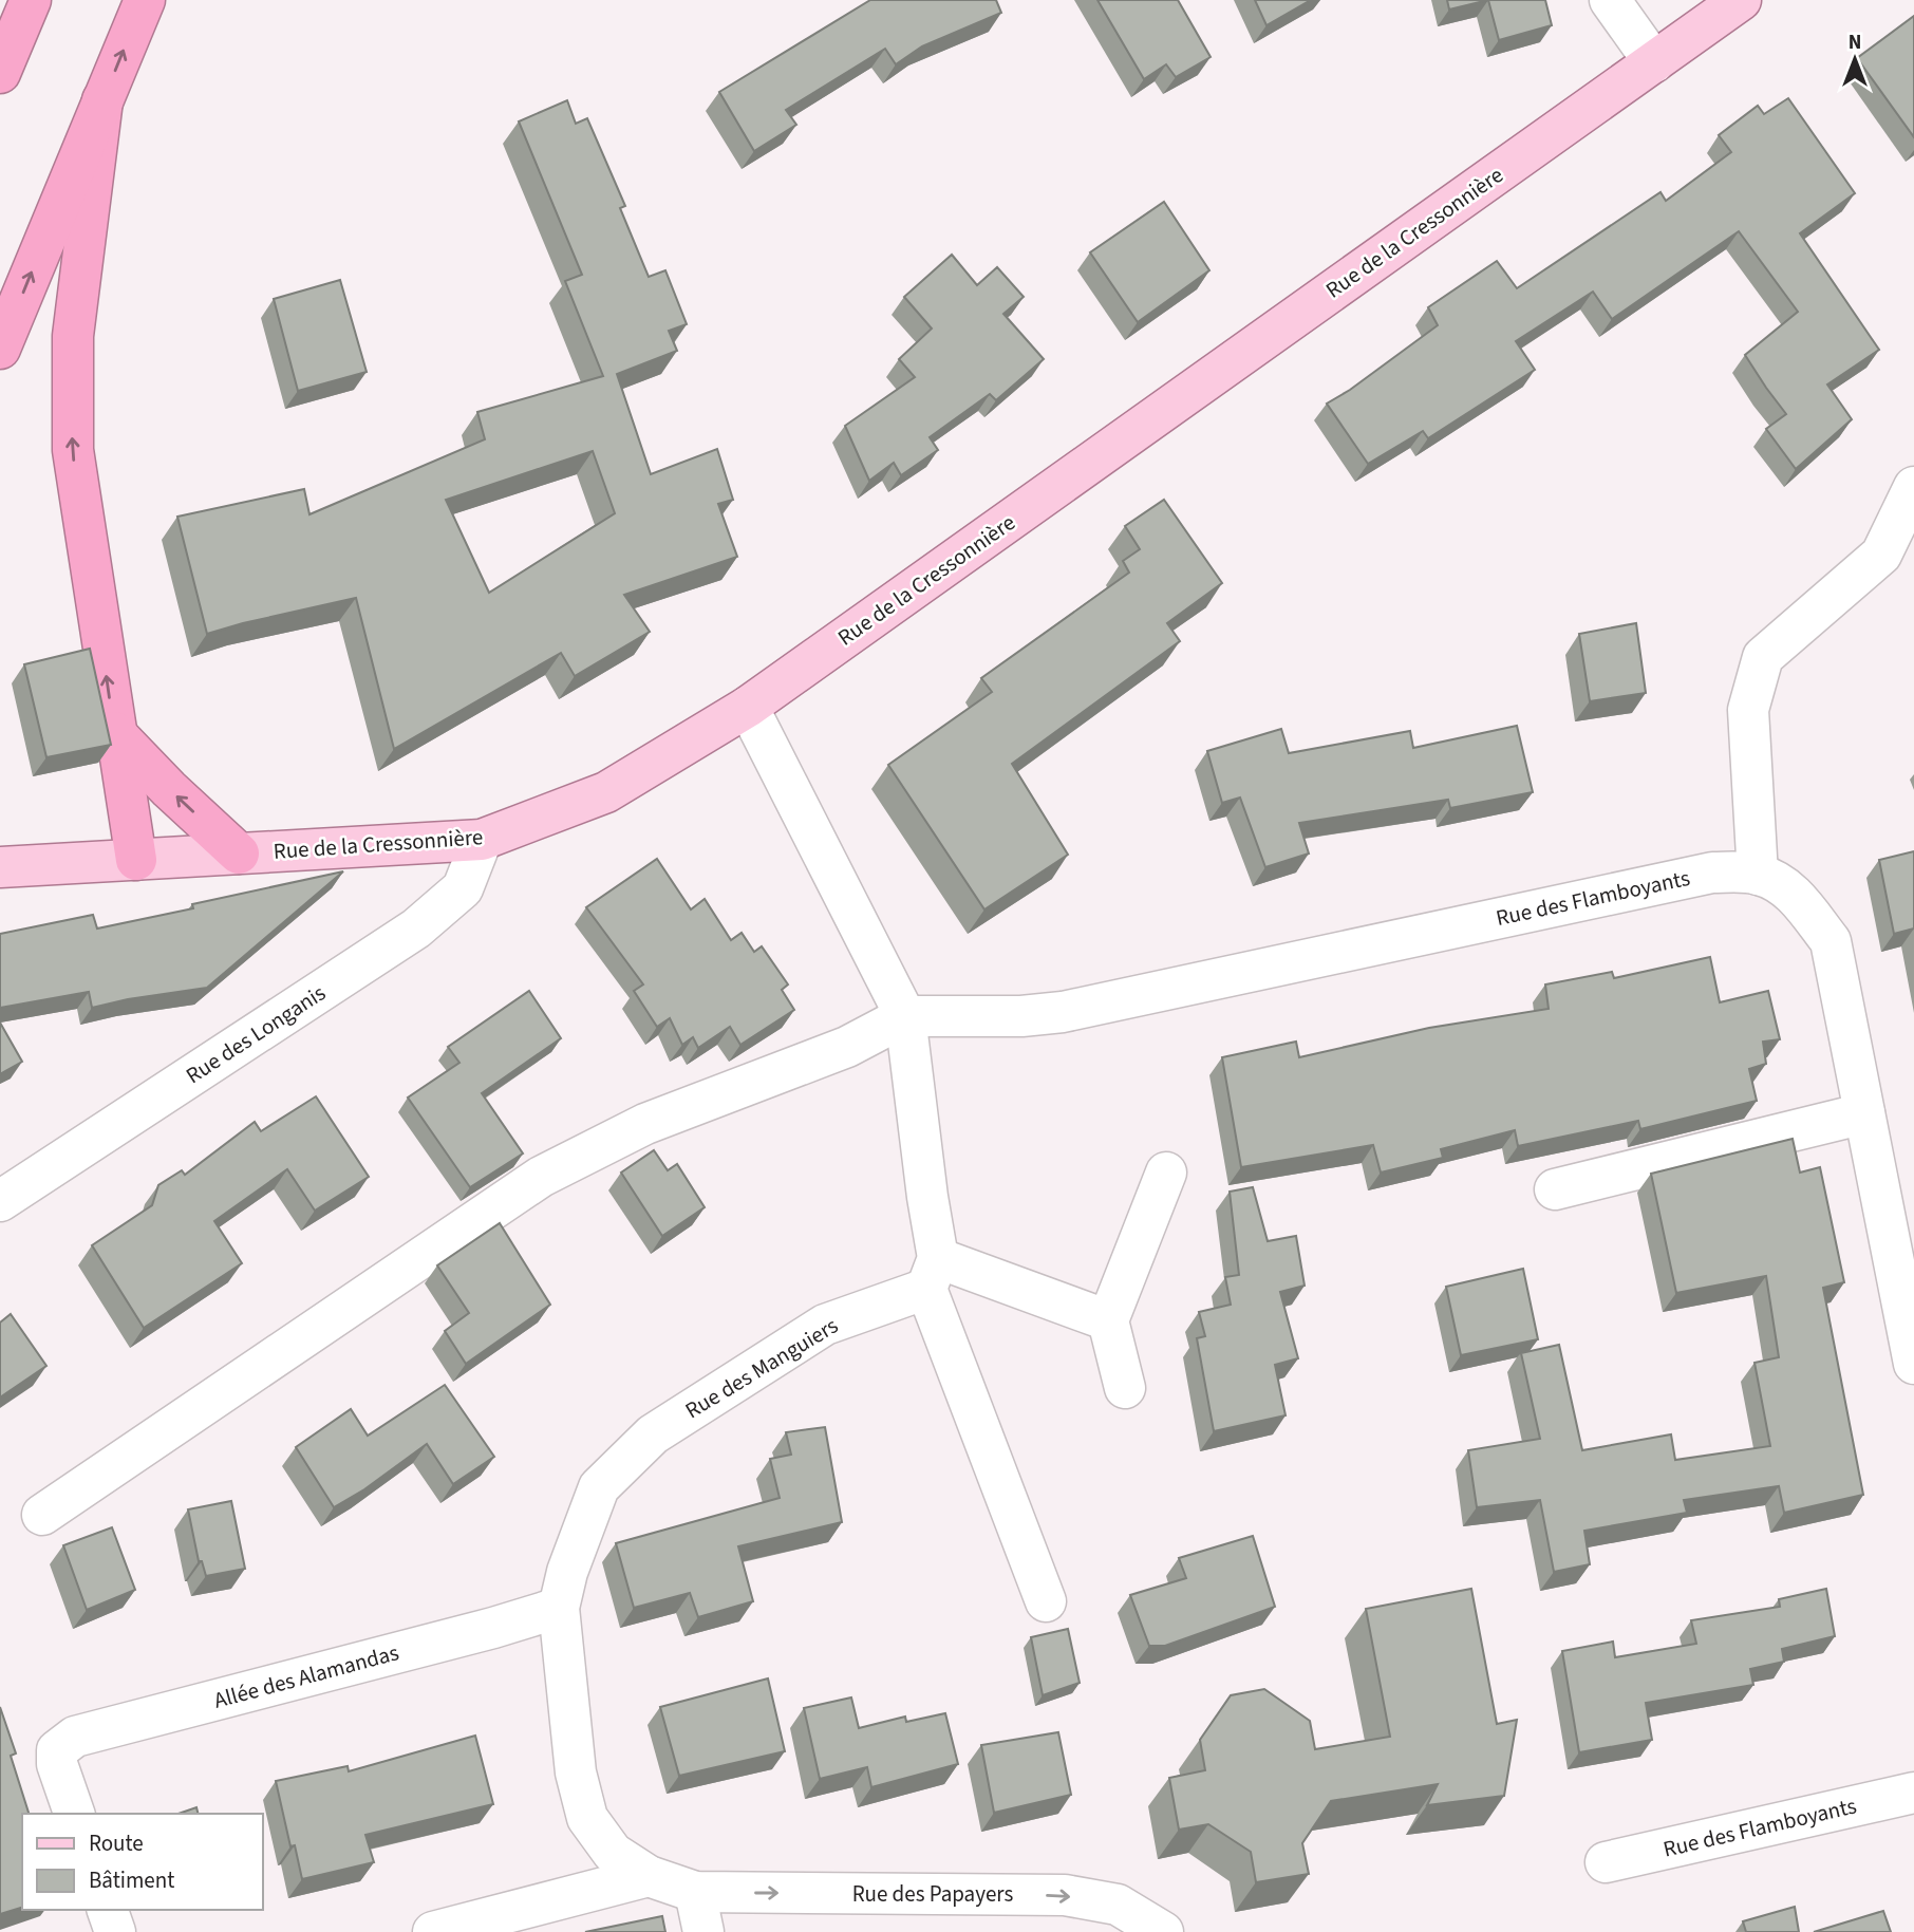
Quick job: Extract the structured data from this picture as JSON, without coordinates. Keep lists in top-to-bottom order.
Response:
{
  "streets": {
    "main road": ["Rue de la Cressonnière"],
    "street": [
      "Rue des Flamboyants",
      "Rue des Longanis",
      "Rue des Manguiers",
      "Allée des Alamandas",
      "Rue des Papayers"
    ]
  },
  "crossings": [
    ["Rue de la Cressonnière", "Rue des Longanis"],
    ["Rue des Manguiers", "Allée des Alamandas"],
    ["Rue des Manguiers", "Rue des Papayers"]
  ],
  "one_way": ["Rue des Papayers"],
  "legend": ["Route", "Bâtiment"],
  "north": "top"
}
